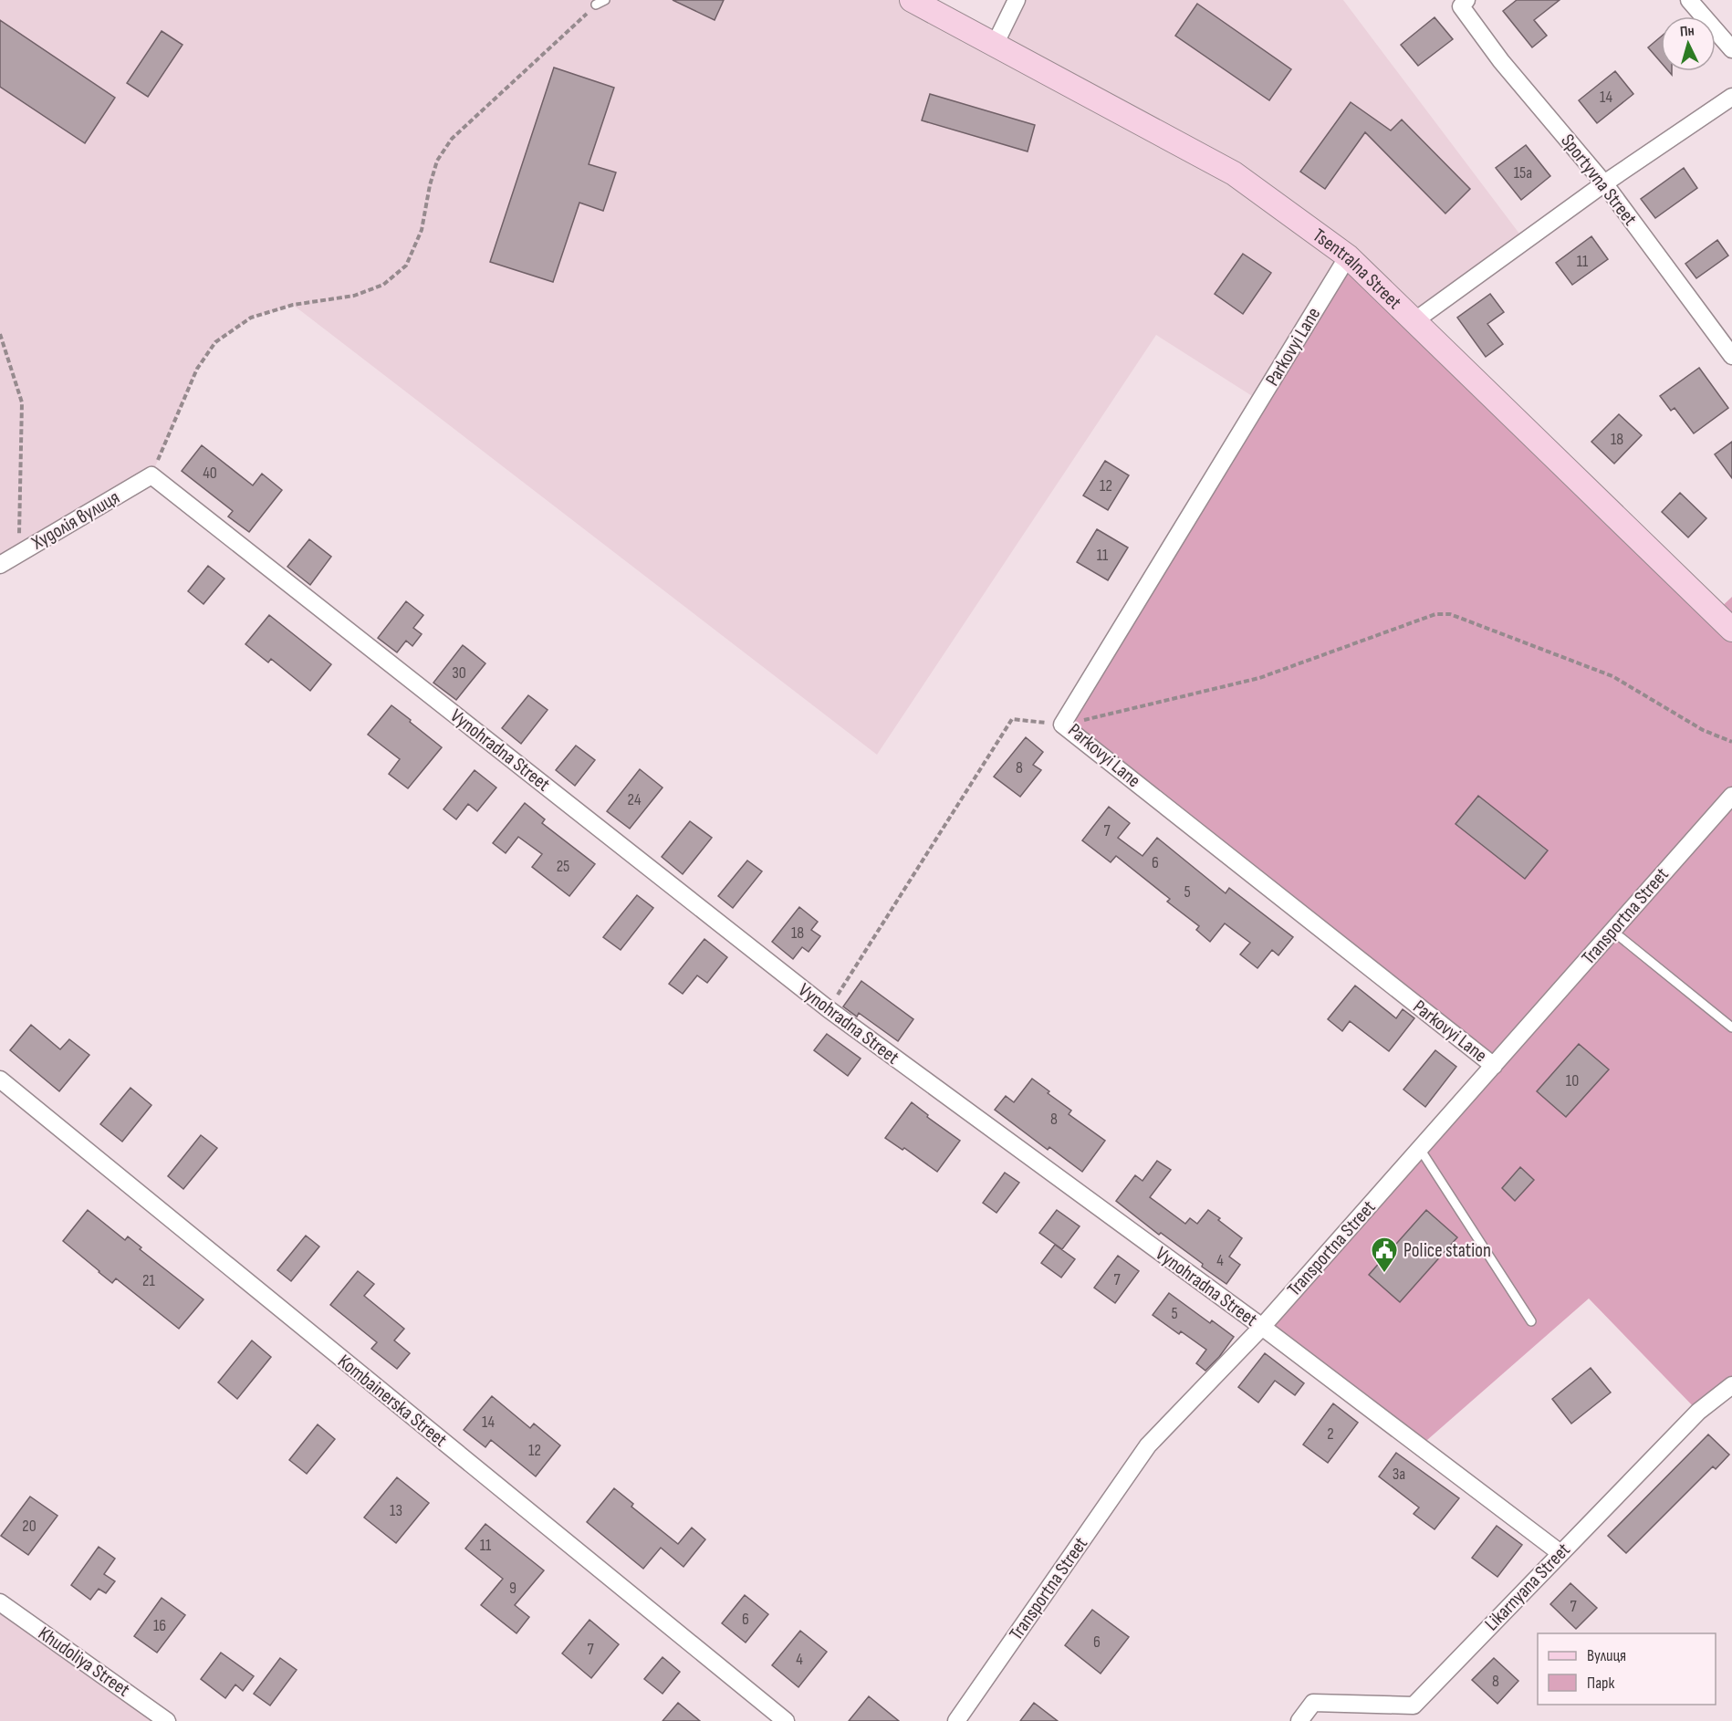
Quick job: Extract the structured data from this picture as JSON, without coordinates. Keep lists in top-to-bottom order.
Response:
{
  "streets": {
    "street": [
      "Sportyvna Street",
      "Tsentralna Street",
      "Parkovyi Lane",
      "Худолія вулиця",
      "Vynohradna Street",
      "Transportna Street",
      "Kombainerska Street",
      "Likarnyana Street",
      "Khudoliya Street"
    ]
  },
  "crossings": [
    ["Tsentralna Street", "Parkovyi Lane"],
    ["Parkovyi Lane", "Transportna Street"],
    ["Худолія вулиця", "Vynohradna Street"],
    ["Vynohradna Street", "Transportna Street"],
    ["Vynohradna Street", "Likarnyana Street"]
  ],
  "places": {
    "public building": ["Police station"]
  },
  "house_numbers": [
    "14",
    "15а",
    "11",
    "18",
    "40",
    "12",
    "11",
    "30",
    "8",
    "24",
    "7",
    "6",
    "25",
    "5",
    "18",
    "10",
    "8",
    "4",
    "7",
    "21",
    "5",
    "14",
    "2",
    "12",
    "3а",
    "13",
    "20",
    "11",
    "9",
    "7",
    "6",
    "16",
    "6",
    "7",
    "4",
    "8"
  ],
  "legend": ["Вулиця", "Парк"],
  "north": "top"
}
